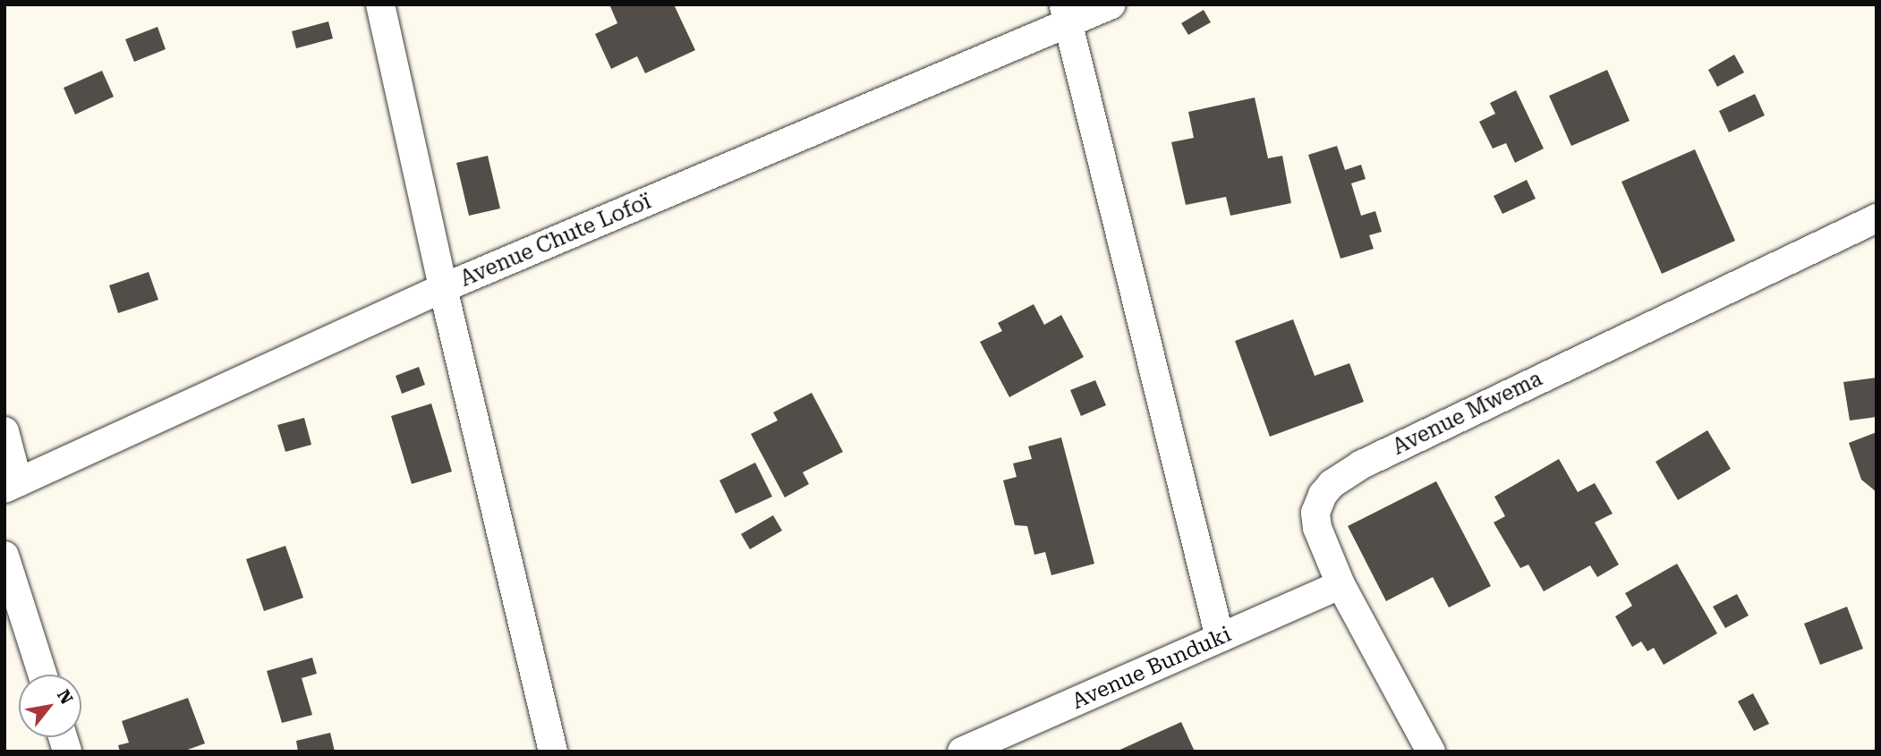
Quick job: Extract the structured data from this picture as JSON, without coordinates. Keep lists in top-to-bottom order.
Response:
{
  "streets": {
    "street": ["Avenue Chute Lofoï", "Avenue Mwema", "Avenue Bunduki"]
  },
  "crossings": [
    ["Avenue Mwema", "Avenue Bunduki"]
  ],
  "north": "top right"
}
